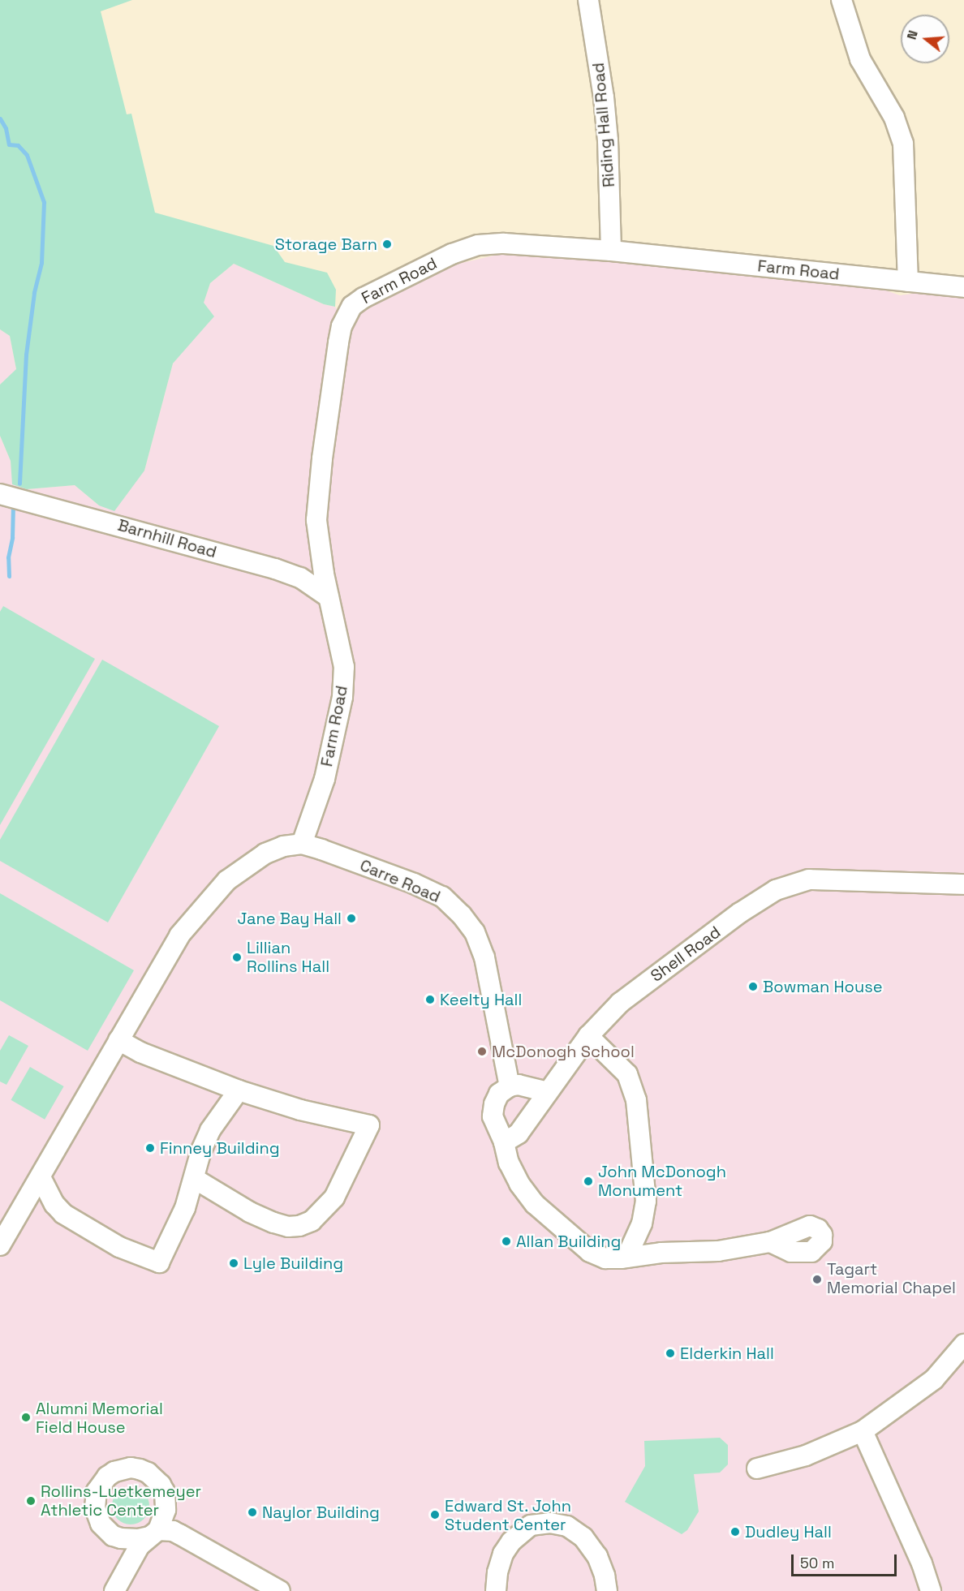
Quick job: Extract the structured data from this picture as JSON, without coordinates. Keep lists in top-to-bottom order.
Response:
{
  "streets": {
    "street": [
      "Riding Hall Road",
      "Farm Road",
      "Barnhill Road",
      "Carre Road",
      "Shell Road"
    ]
  },
  "crossings": [
    ["Riding Hall Road", "Farm Road"],
    ["Farm Road", "Barnhill Road"],
    ["Farm Road", "Carre Road"]
  ],
  "places": [
    "Storage Barn",
    "Jane Bay Hall",
    "Lillian Rollins Hall",
    "Bowman House",
    "Keelty Hall",
    "McDonogh School",
    "Finney Building",
    "John McDonogh Monument",
    "Allan Building",
    "Lyle Building",
    "Tagart Memorial Chapel",
    "Elderkin Hall",
    "Alumni Memorial Field House",
    "Rollins-Luetkemeyer Athletic Center",
    "Naylor Building",
    "Edward St. John Student Center",
    "Dudley Hall"
  ],
  "scale_bar": "50 m",
  "north": "left"
}
